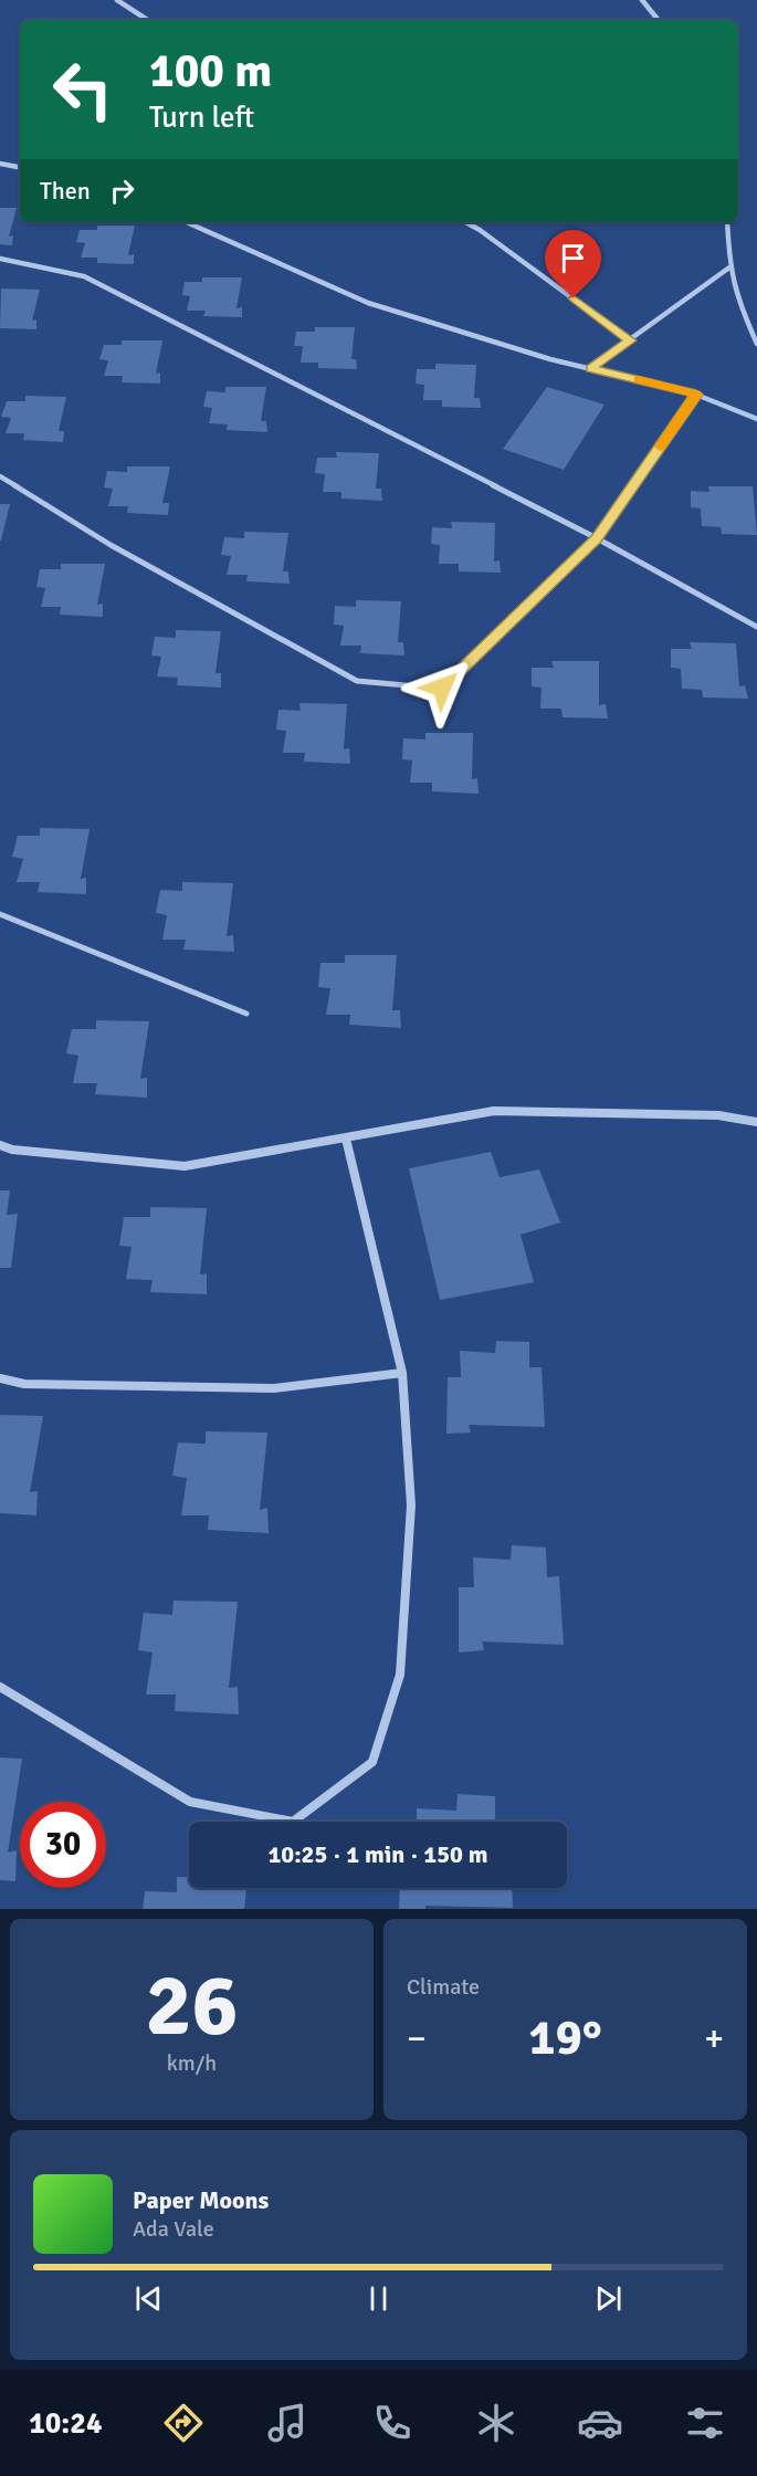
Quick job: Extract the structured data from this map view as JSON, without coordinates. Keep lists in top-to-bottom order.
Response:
{
  "page": {
    "turn": ["100 m", "Turn left"],
    "then": "Then",
    "limit": "30",
    "trip": "10:25 · 1 min · 150 m",
    "tile": [
      ["26", "km/h"],
      "Climate"
    ],
    "heat": ["−", "19°", "+"],
    "song": ["Paper Moons", "Ada Vale"],
    "tabs": "10:24"
  }
}
